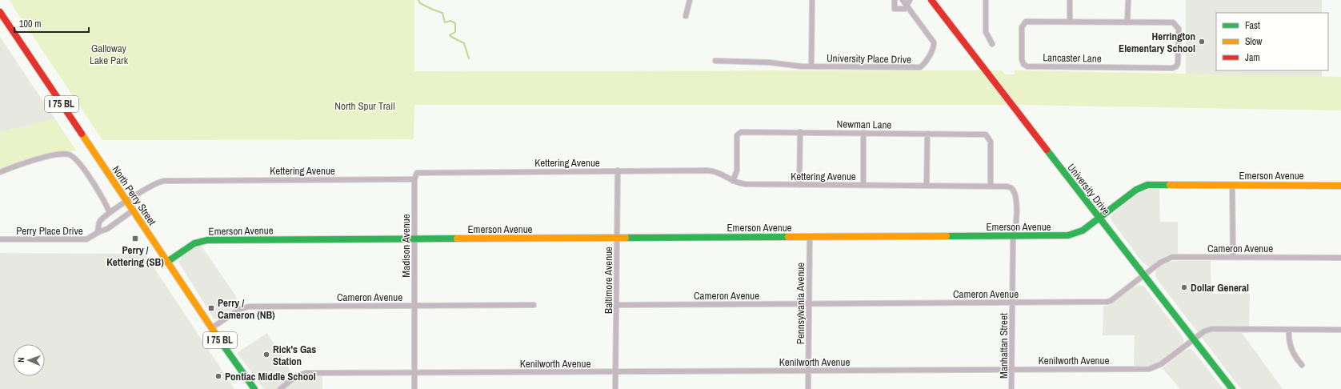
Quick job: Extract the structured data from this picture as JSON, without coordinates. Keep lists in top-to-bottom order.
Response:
{
  "streets": {
    "street": [
      "Lancaster Lane",
      "University Place Drive",
      "I 75 BL",
      "Newman Lane",
      "Kettering Avenue",
      "Emerson Avenue",
      "University Drive",
      "North Perry Street",
      "Perry Place Drive",
      "Madison Avenue",
      "Cameron Avenue",
      "Baltimore Avenue",
      "Pennsylvania Avenue",
      "Manhattan Street",
      "Kenilworth Avenue"
    ]
  },
  "crossings": [
    ["Newman Lane", "Kettering Avenue"],
    ["Kettering Avenue", "North Perry Street"],
    ["Kettering Avenue", "Perry Place Drive"],
    ["Kettering Avenue", "Madison Avenue"],
    ["Kettering Avenue", "Baltimore Avenue"],
    ["Kettering Avenue", "Manhattan Street"],
    ["Emerson Avenue", "University Drive"],
    ["Emerson Avenue", "North Perry Street"],
    ["Emerson Avenue", "Madison Avenue"],
    ["Emerson Avenue", "Baltimore Avenue"],
    ["Emerson Avenue", "Pennsylvania Avenue"],
    ["Emerson Avenue", "Manhattan Street"],
    ["University Drive", "Cameron Avenue"],
    ["University Drive", "Kenilworth Avenue"],
    ["North Perry Street", "Perry Place Drive"],
    ["North Perry Street", "Cameron Avenue"],
    ["Madison Avenue", "Cameron Avenue"],
    ["Madison Avenue", "Kenilworth Avenue"],
    ["Cameron Avenue", "Baltimore Avenue"],
    ["Cameron Avenue", "Pennsylvania Avenue"],
    ["Cameron Avenue", "Manhattan Street"],
    ["Baltimore Avenue", "Kenilworth Avenue"],
    ["Pennsylvania Avenue", "Kenilworth Avenue"],
    ["Manhattan Street", "Kenilworth Avenue"]
  ],
  "parks": ["Galloway Lake Park", "North Spur Trail"],
  "places": {
    "other": [
      "Herrington Elementary School",
      "Dollar General",
      "Rick's Gas Station",
      "Pontiac Middle School"
    ],
    "transit": ["Perry / Kettering (SB)", "Perry / Cameron (NB)"]
  },
  "legend": ["Fast", "Slow", "Jam"],
  "scale_bar": "100 m",
  "north": "left"
}
